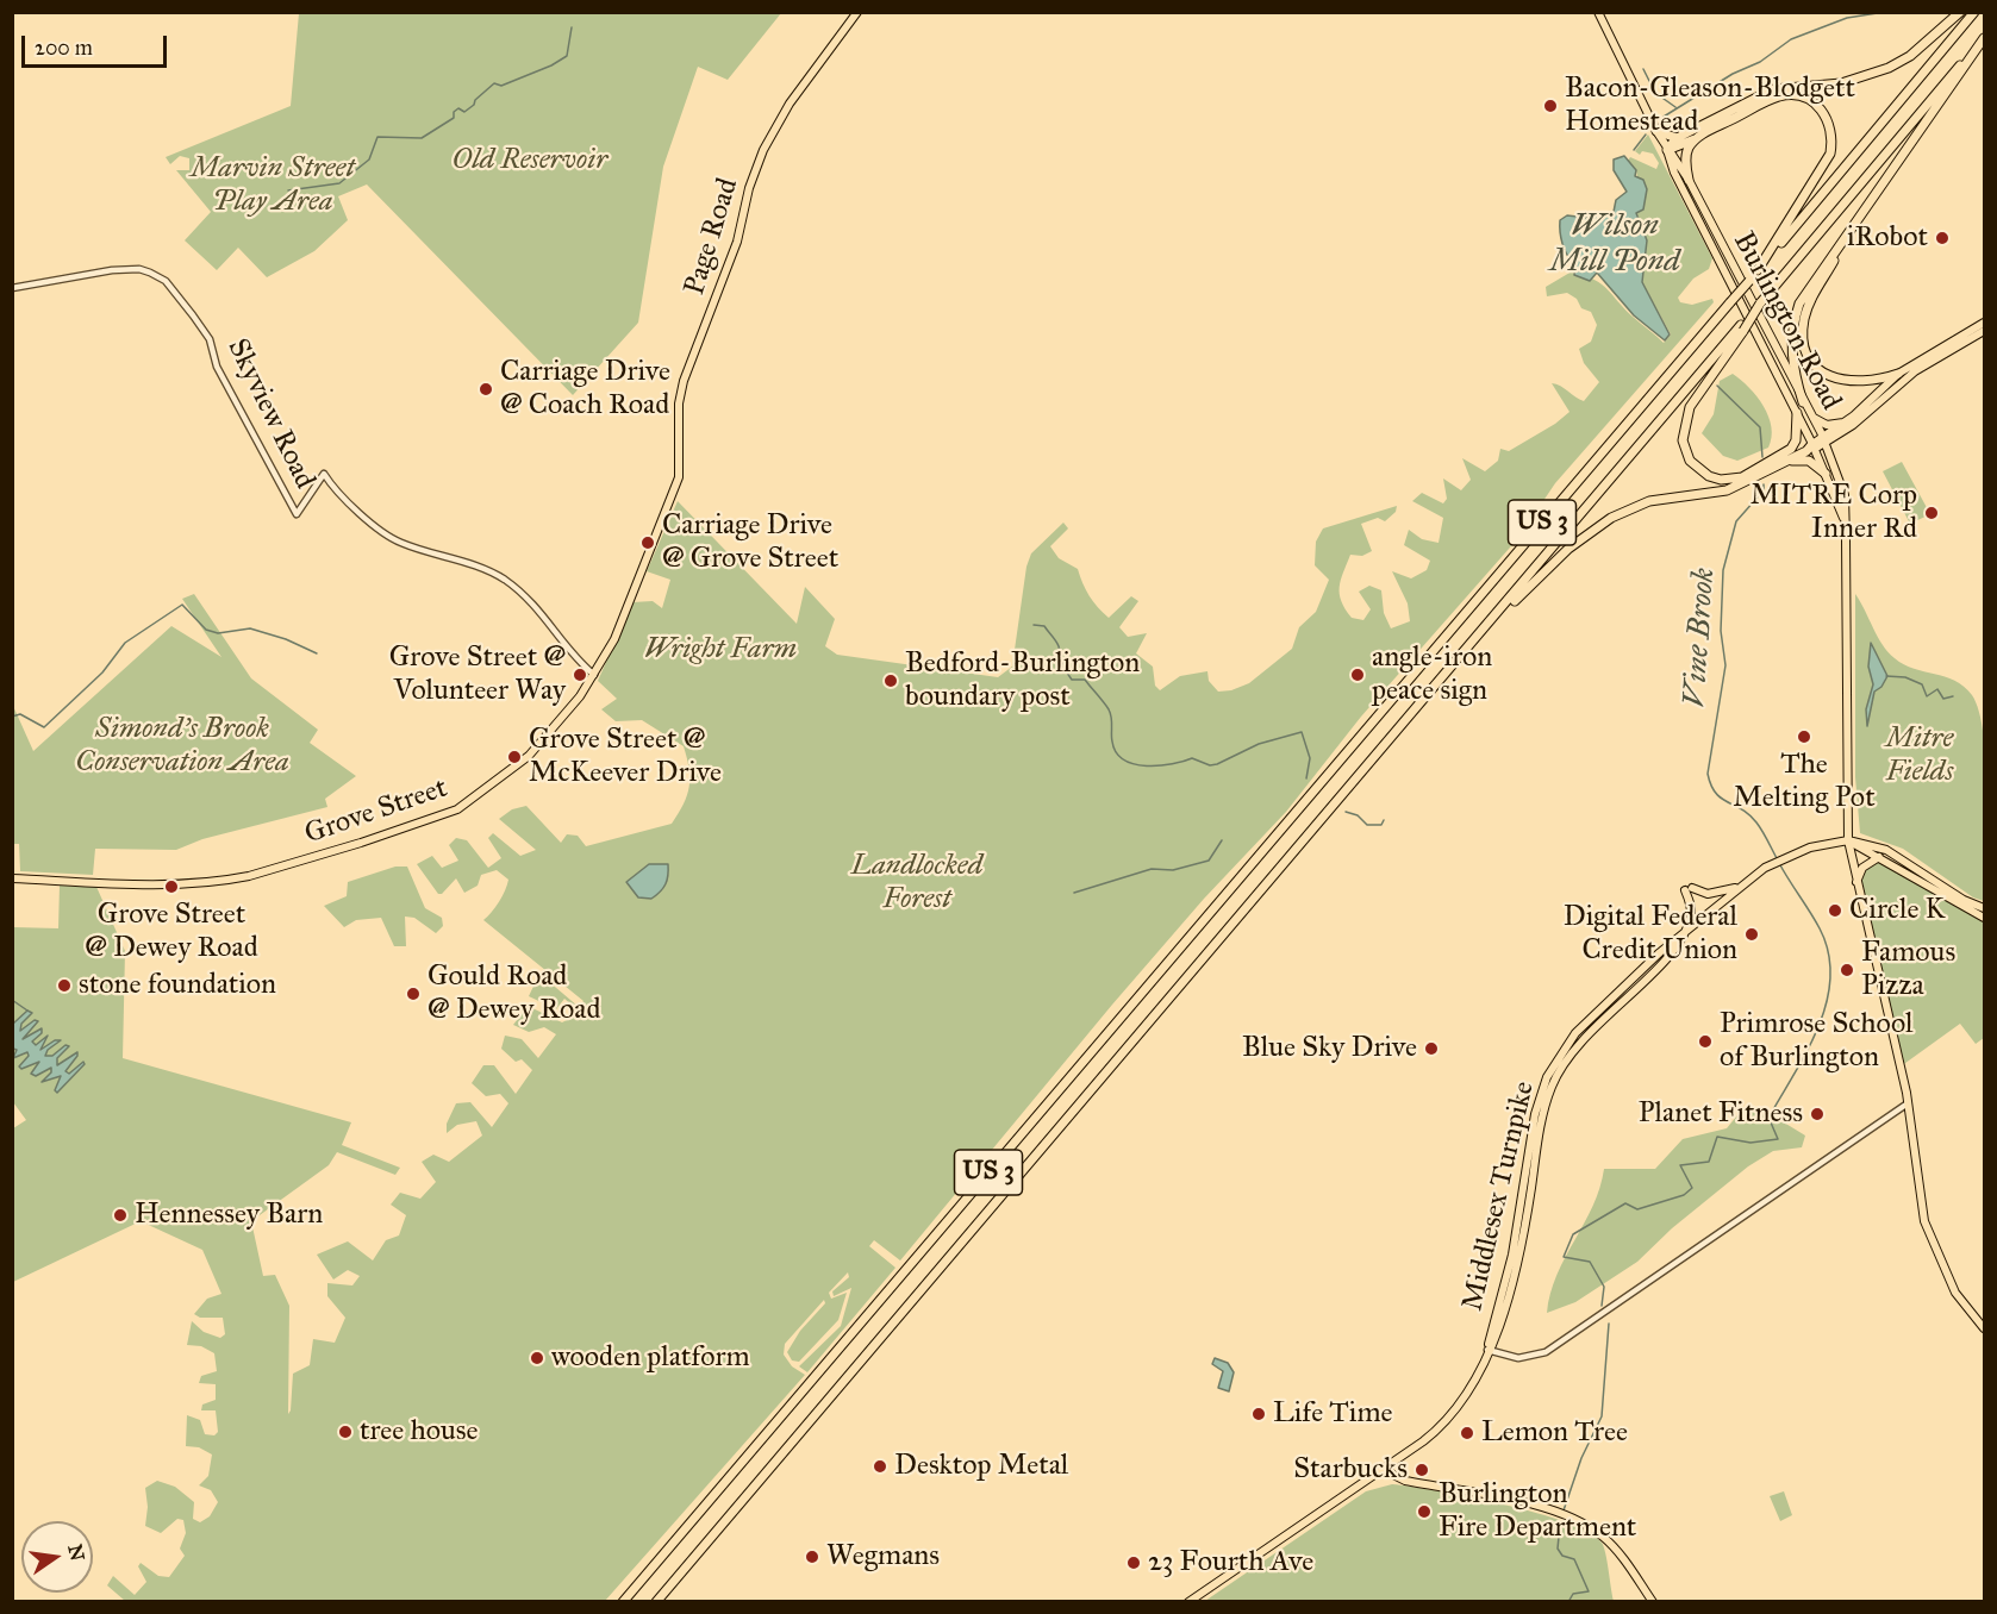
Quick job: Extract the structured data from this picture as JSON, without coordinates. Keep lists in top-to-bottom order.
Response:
{
  "streets": {
    "highway": ["US 3"],
    "main road": [
      "Page Road",
      "Burlington Road",
      "Grove Street",
      "Middlesex Turnpike"
    ],
    "street": ["Skyview Road"]
  },
  "crossings": [
    ["Page Road", "Grove Street"],
    ["Burlington Road", "Middlesex Turnpike"],
    ["Skyview Road", "Grove Street"]
  ],
  "water": ["Wilson Mill Pond", "Vine Brook"],
  "parks": [
    "Old Reservoir",
    "Marvin Street Play Area",
    "Wright Farm",
    "Simond's Brook Conservation Area",
    "Mitre Fields",
    "Landlocked Forest"
  ],
  "places": [
    "Bacon-Gleason-Blodgett Homestead",
    "iRobot",
    "Carriage Drive @ Coach Road",
    "MITRE Corp Inner Rd",
    "Carriage Drive @ Grove Street",
    "Grove Street @ Volunteer Way",
    "angle-iron peace sign",
    "Bedford-Burlington boundary post",
    "The Melting Pot",
    "Grove Street @ McKeever Drive",
    "Grove Street @ Dewey Road",
    "Circle K",
    "Digital Federal Credit Union",
    "Famous Pizza",
    "stone foundation",
    "Gould Road @ Dewey Road",
    "Primrose School of Burlington",
    "Blue Sky Drive",
    "Planet Fitness",
    "Hennessey Barn",
    "wooden platform",
    "Life Time",
    "tree house",
    "Lemon Tree",
    "Desktop Metal",
    "Starbucks",
    "Burlington Fire Department",
    "Wegmans",
    "23 Fourth Ave"
  ],
  "scale_bar": "200 m",
  "north": "right"
}
